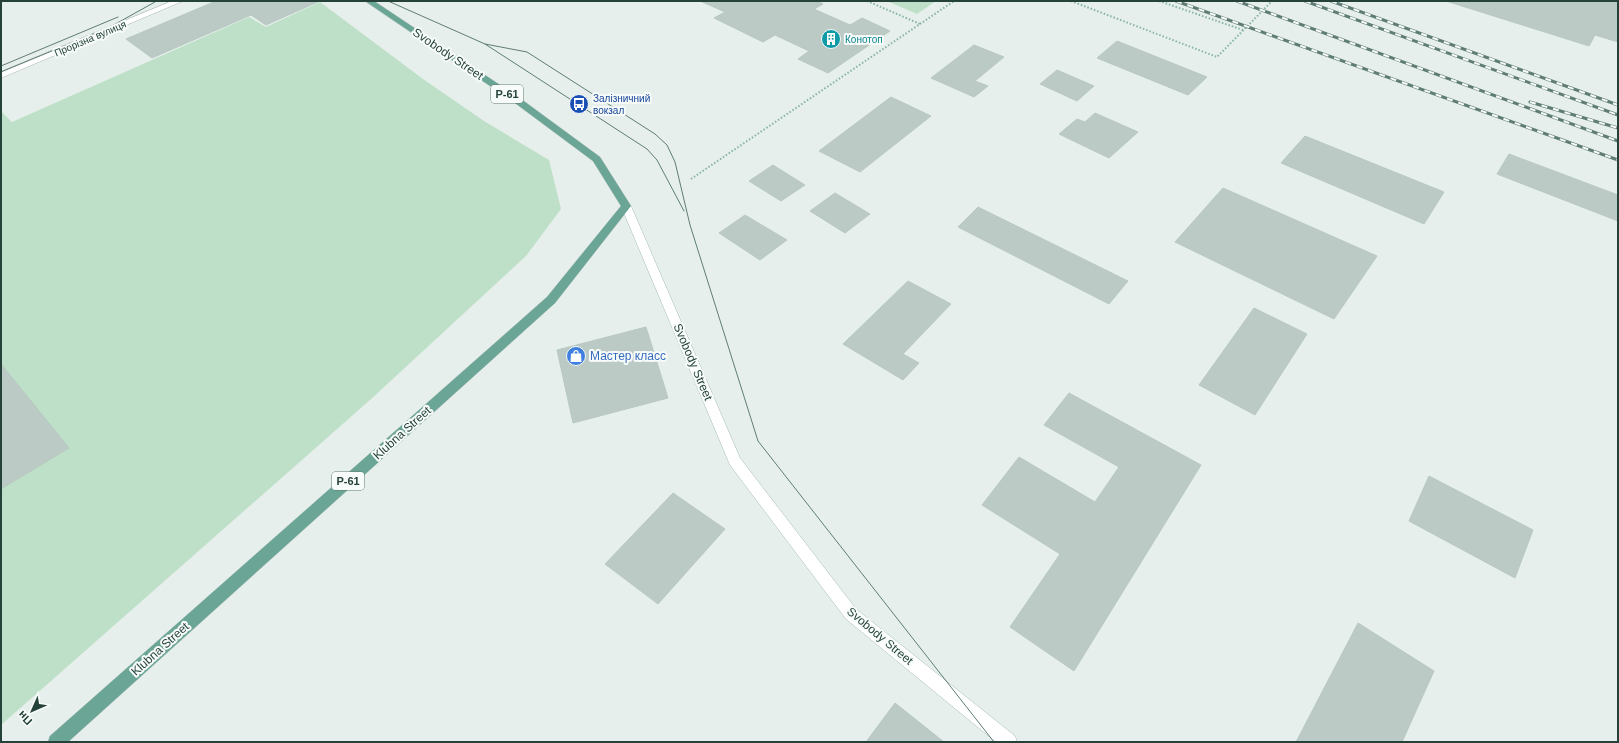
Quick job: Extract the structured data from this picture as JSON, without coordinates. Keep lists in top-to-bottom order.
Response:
{
  "streets": {
    "main road": ["Svobody Street", "Р-61", "Klubna Street"],
    "street": ["Прорізна вулиця"]
  },
  "crossings": [
    ["Svobody Street", "Klubna Street"]
  ],
  "places": {
    "building": ["Конотоп"],
    "bus stop": ["Залізничний вокзал"],
    "shop": ["Мастер класс"]
  },
  "north": "bottom left"
}
